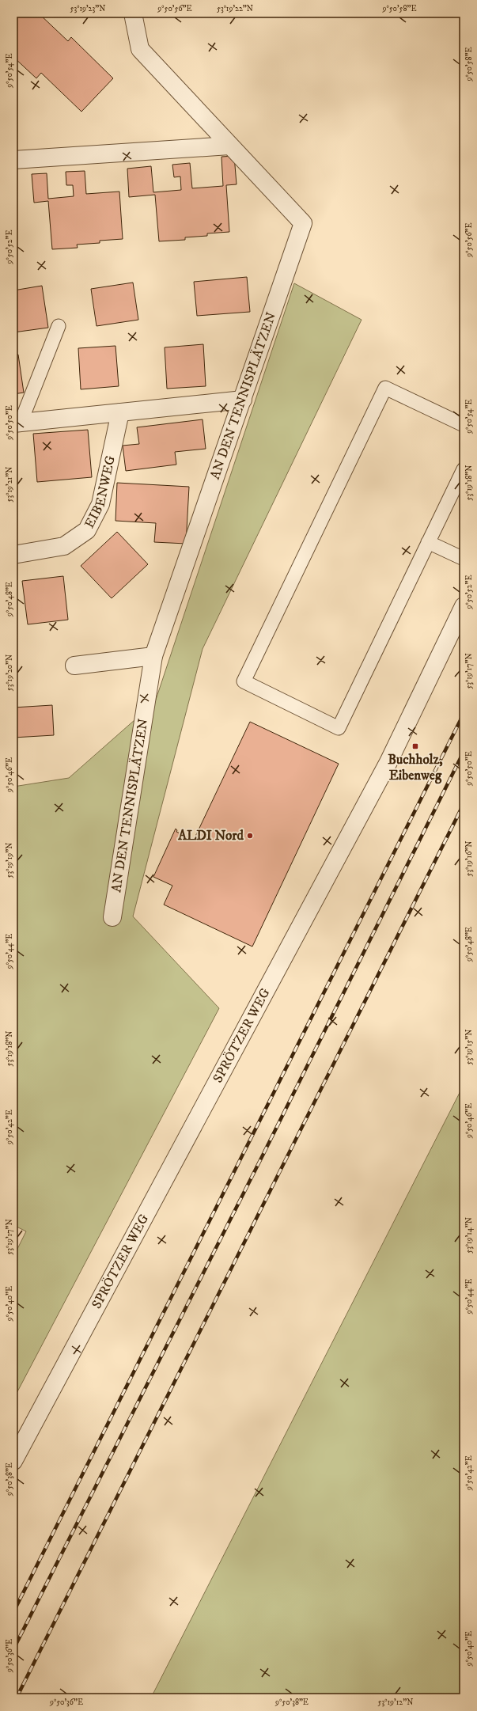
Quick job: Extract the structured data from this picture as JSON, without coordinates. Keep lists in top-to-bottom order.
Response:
{
  "streets": {
    "street": ["AN DEN TENNISPLÄTZEN", "EIBENWEG", "SPRÖTZER WEG"]
  },
  "places": {
    "transit": ["Buchholz, Eibenweg"],
    "other": ["ALDI Nord"]
  },
  "coordinates": [
    "53°19'23\"N",
    "9°50'56\"E",
    "53°19'22\"N",
    "9°50'58\"E",
    "9°50'54\"E",
    "9°50'52\"E",
    "9°50'50\"E",
    "53°19'18\"N",
    "53°19'21\"N",
    "9°50'48\"E",
    "53°19'17\"N",
    "53°19'20\"N",
    "9°50'46\"E",
    "53°19'16\"N",
    "53°19'19\"N",
    "9°50'44\"E",
    "53°19'15\"N",
    "9°50'42\"E",
    "53°19'14\"N",
    "9°50'40\"E",
    "9°50'38\"E",
    "9°50'36\"E",
    "53°19'12\"N"
  ]
}
